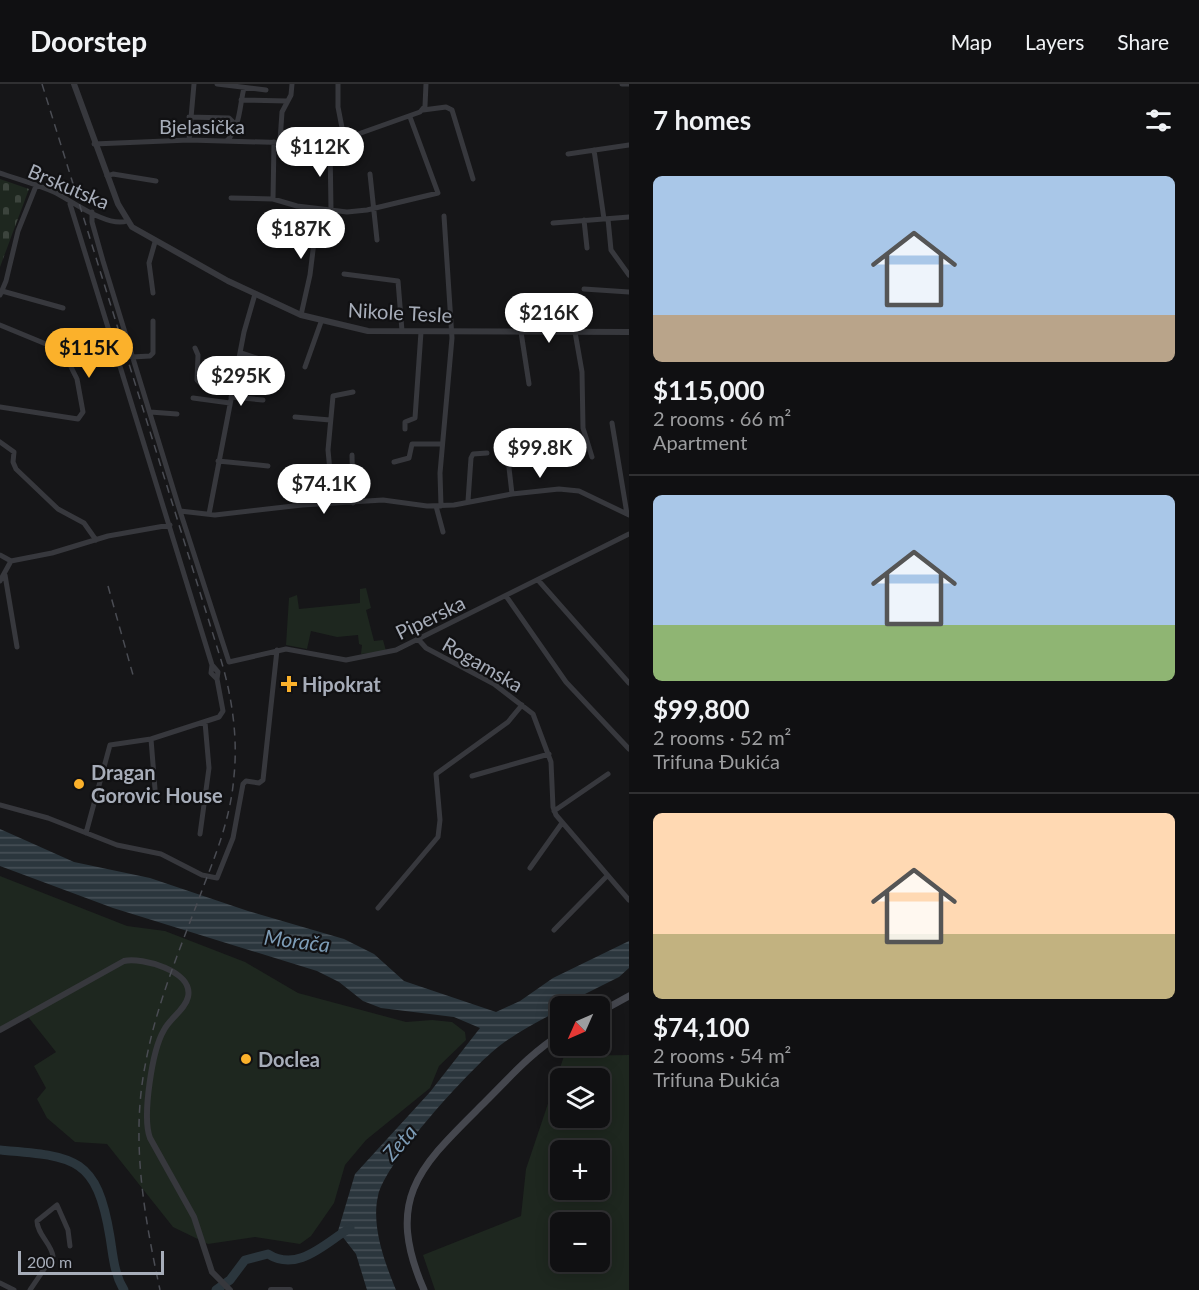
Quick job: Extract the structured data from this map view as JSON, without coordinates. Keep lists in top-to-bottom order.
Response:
{
  "streets": {
    "street": [
      "Bjelasička",
      "Brskutska",
      "Nikole Tesle",
      "Piperska",
      "Rogamska"
    ]
  },
  "crossings": [
    ["Bjelasička", "Nikole Tesle"],
    ["Brskutska", "Nikole Tesle"],
    ["Brskutska", "Piperska"],
    ["Piperska", "Rogamska"]
  ],
  "water": ["Morača", "Zeta"],
  "places": {
    "health": ["Hipokrat"],
    "other": ["Dragan Gorovic House", "Doclea"]
  },
  "scale_bar": "200 m",
  "north": "bottom left",
  "page": {
    "header": "Doorstep",
    "nav": ["Map", "Layers", "Share"],
    "heading": "7 homes",
    "price": [
      "$112K",
      "$187K",
      "$216K",
      "$115K",
      "$295K",
      "$99.8K",
      "$74.1K"
    ],
    "list": [
      {
        "name": "$115,000",
        "note": "2 rooms · 66 m² · Apartment"
      },
      {
        "name": "$99,800",
        "note": "2 rooms · 52 m² · Trifuna Đukića"
      },
      {
        "name": "$74,100",
        "note": "2 rooms · 54 m² · Trifuna Đukića"
      }
    ],
    "map_buttons": ["+", "−"],
    "scale": "200 m"
  }
}
